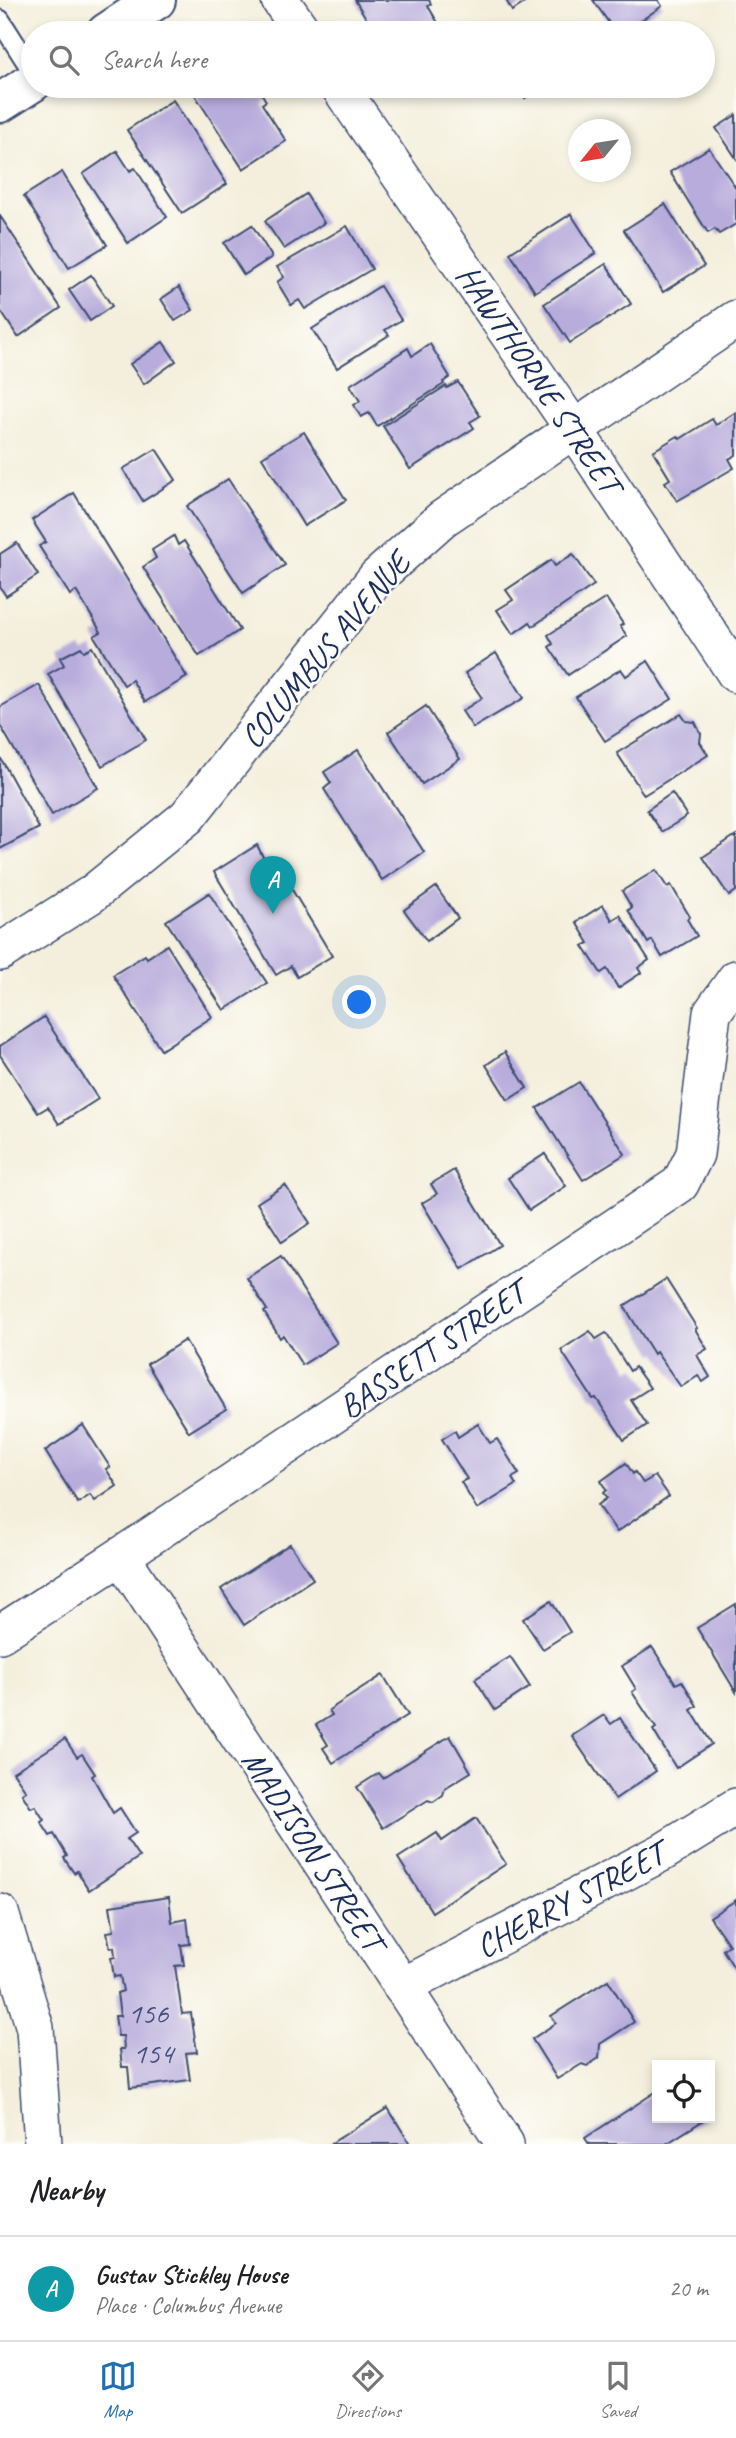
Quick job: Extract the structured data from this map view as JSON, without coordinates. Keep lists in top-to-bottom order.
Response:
{
  "streets": {
    "street": [
      "HAWTHORNE STREET",
      "COLUMBUS AVENUE",
      "BASSETT STREET",
      "MADISON STREET",
      "CHERRY STREET"
    ]
  },
  "crossings": [
    ["HAWTHORNE STREET", "COLUMBUS AVENUE"],
    ["BASSETT STREET", "MADISON STREET"],
    ["MADISON STREET", "CHERRY STREET"]
  ],
  "house_numbers": ["156", "154"],
  "north": "bottom left",
  "page": {
    "search": "Search here",
    "pins": "A",
    "heading": "Nearby",
    "list": [
      {
        "mark": "A",
        "name": "Gustav Stickley House",
        "note": "Place · Columbus Avenue",
        "value": "20 m"
      }
    ],
    "nav": ["Map", "Directions", "Saved"]
  }
}
